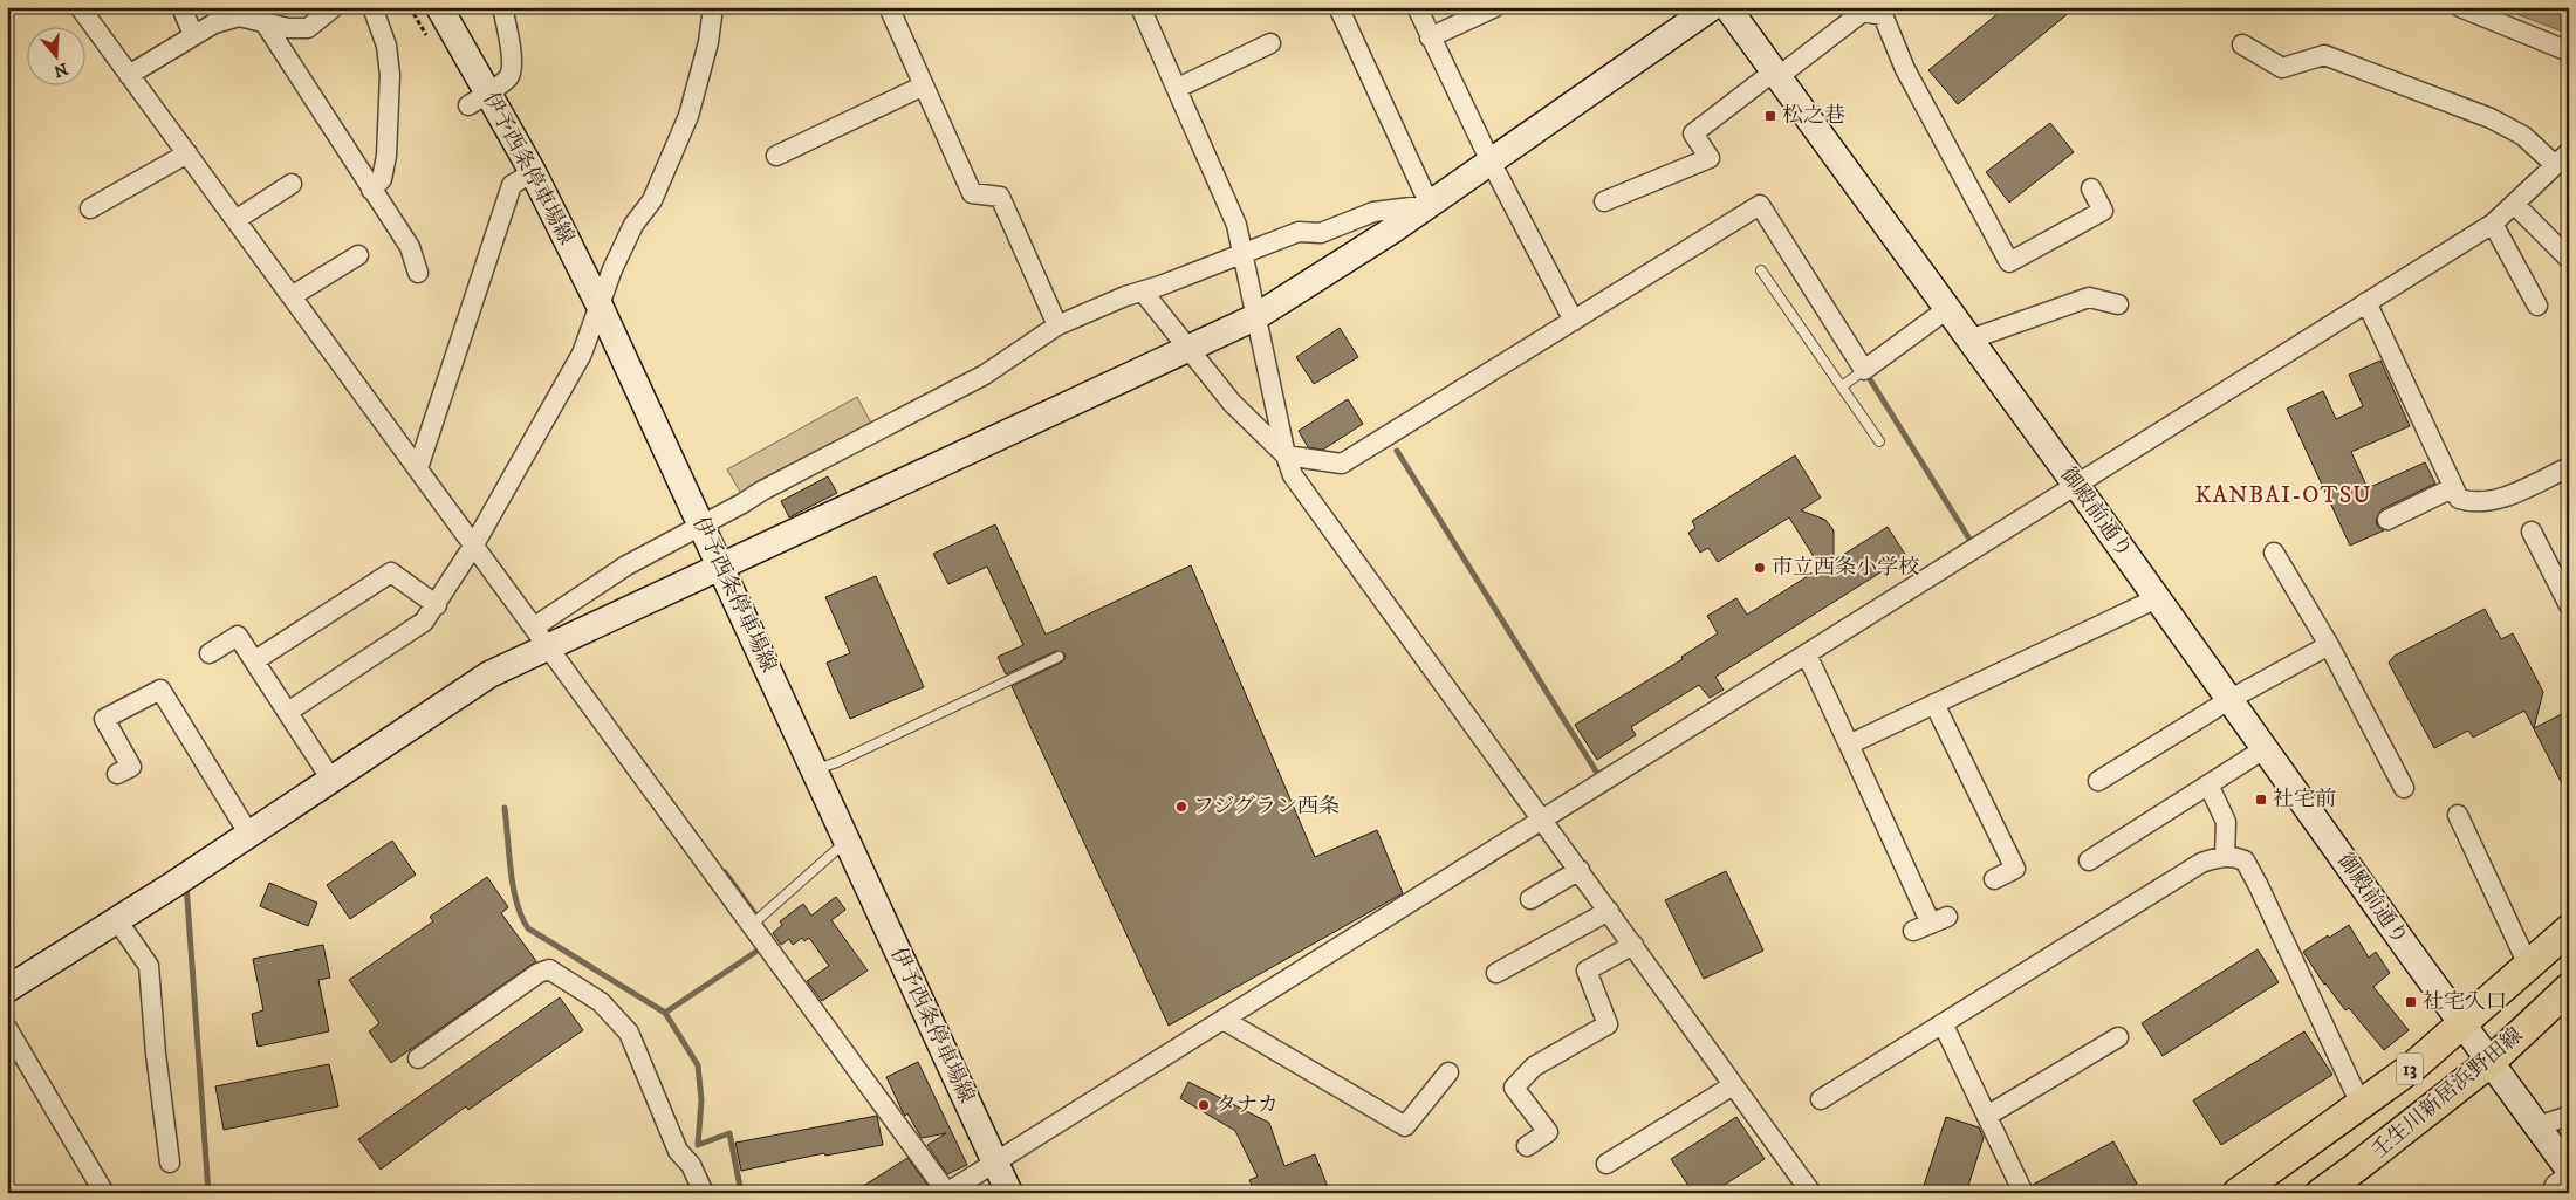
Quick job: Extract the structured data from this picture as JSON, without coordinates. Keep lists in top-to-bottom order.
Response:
{
  "streets": {
    "main road": ["13", "壬生川新居浜野田線"],
    "street": ["伊予西条停車場線", "御殿前通り"]
  },
  "crossings": [
    ["御殿前通り", "壬生川新居浜野田線"]
  ],
  "districts": ["KANBAI-OTSU"],
  "places": {
    "transit": ["松之巷", "社宅前", "社宅入口"],
    "other": ["市立西条小学校", "フジグラン西条", "タナカ"]
  },
  "north": "bottom"
}
